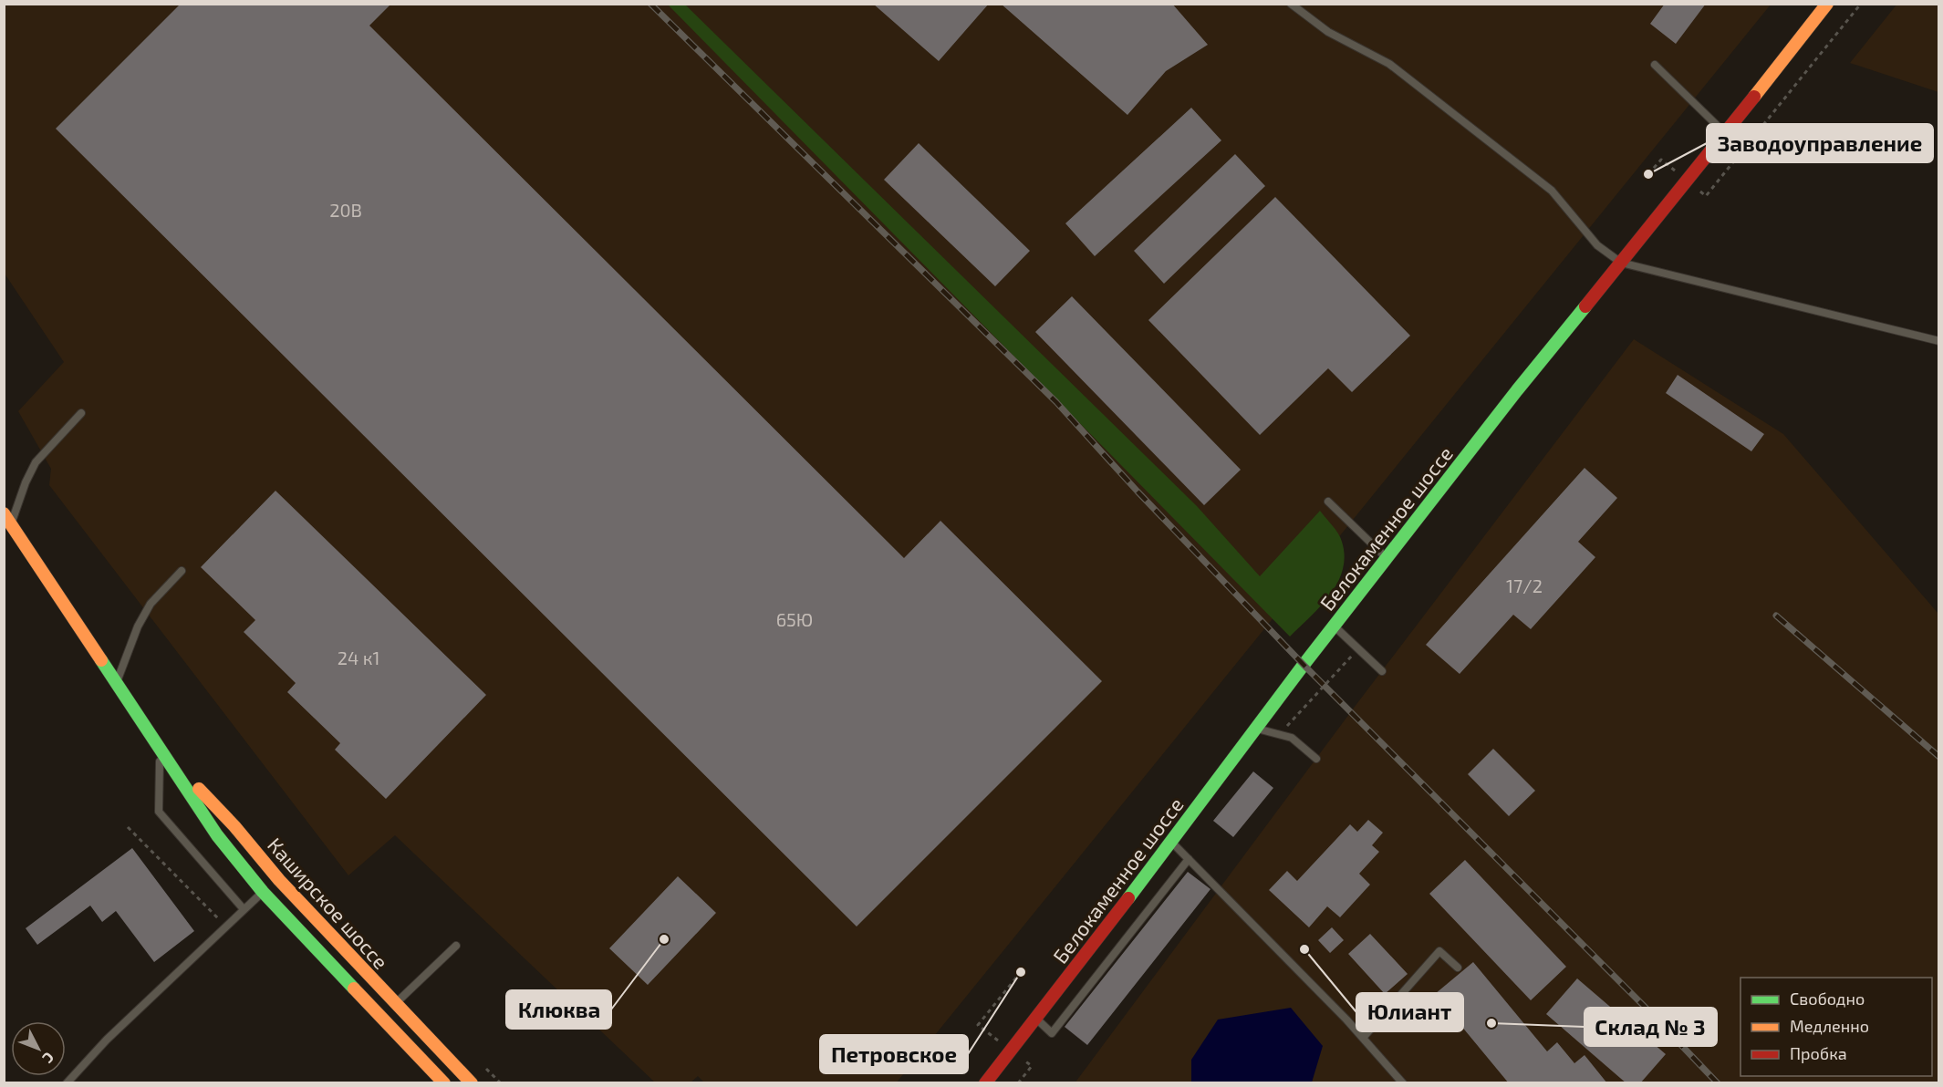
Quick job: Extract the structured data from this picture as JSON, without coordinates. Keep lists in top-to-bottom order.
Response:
{
  "streets": {
    "main road": ["Белокаменное шоссе", "Каширское шоссе"]
  },
  "places": [
    "Заводоуправление",
    "Клюква",
    "Юлиант",
    "Петровское",
    "Склад № 3"
  ],
  "house_numbers": [
    "20В",
    "17/2",
    "65Ю",
    "24 к1"
  ],
  "legend": ["Свободно", "Медленно", "Пробка"],
  "north": "bottom right"
}
